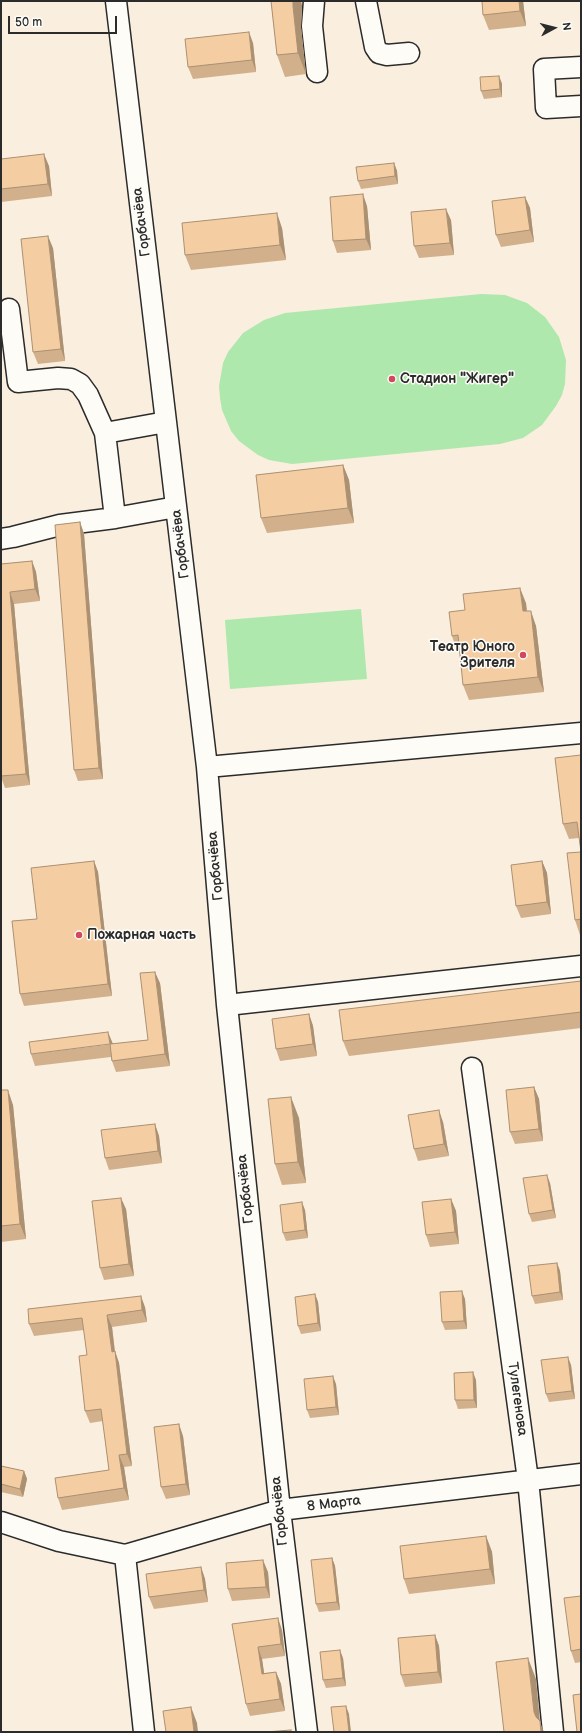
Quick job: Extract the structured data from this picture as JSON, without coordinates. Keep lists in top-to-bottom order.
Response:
{
  "streets": {
    "street": ["Горбачёва", "Тулегенова", "8 Марта"]
  },
  "crossings": [
    ["Горбачёва", "8 Марта"],
    ["Тулегенова", "8 Марта"]
  ],
  "places": ["Стадион \"Жигер\"", "Театр Юного Зрителя", "Пожарная часть"],
  "scale_bar": "50 m",
  "north": "right"
}
